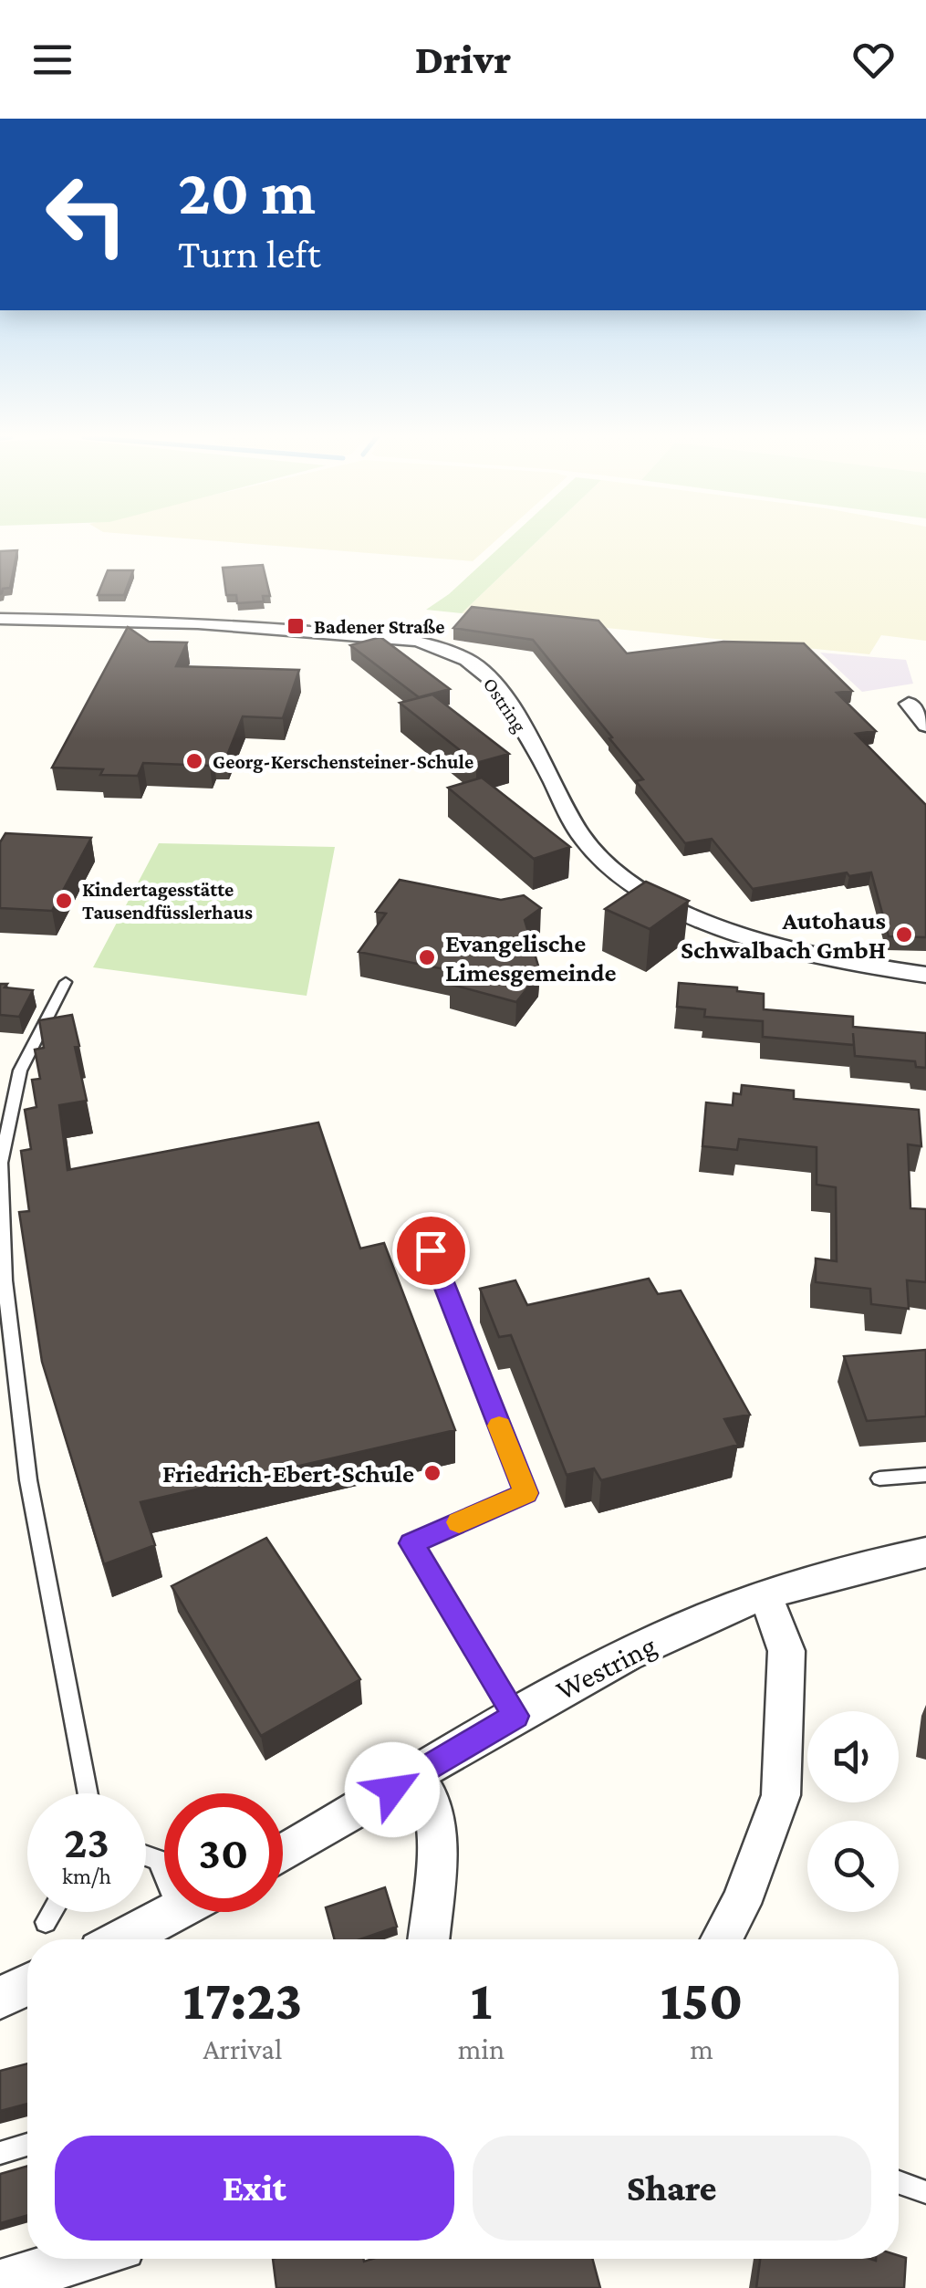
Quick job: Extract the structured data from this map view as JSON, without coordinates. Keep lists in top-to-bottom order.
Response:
{
  "streets": {
    "street": ["Ostring", "Westring"]
  },
  "places": {
    "transit": ["Badener Straße"],
    "other": [
      "Georg-Kerschensteiner-Schule",
      "Kindertagesstätte Tausendfüsslerhaus",
      "Autohaus Schwalbach GmbH",
      "Evangelische Limesgemeinde",
      "Friedrich-Ebert-Schule"
    ]
  },
  "page": {
    "header": "Drivr",
    "turn": ["20 m", "Turn left"],
    "speed": "23 km/h",
    "limit": "30",
    "eta": [
      "17:23",
      "Arrival",
      "1",
      "min",
      "150",
      "m"
    ],
    "buttons": ["Exit", "Share"]
  }
}
